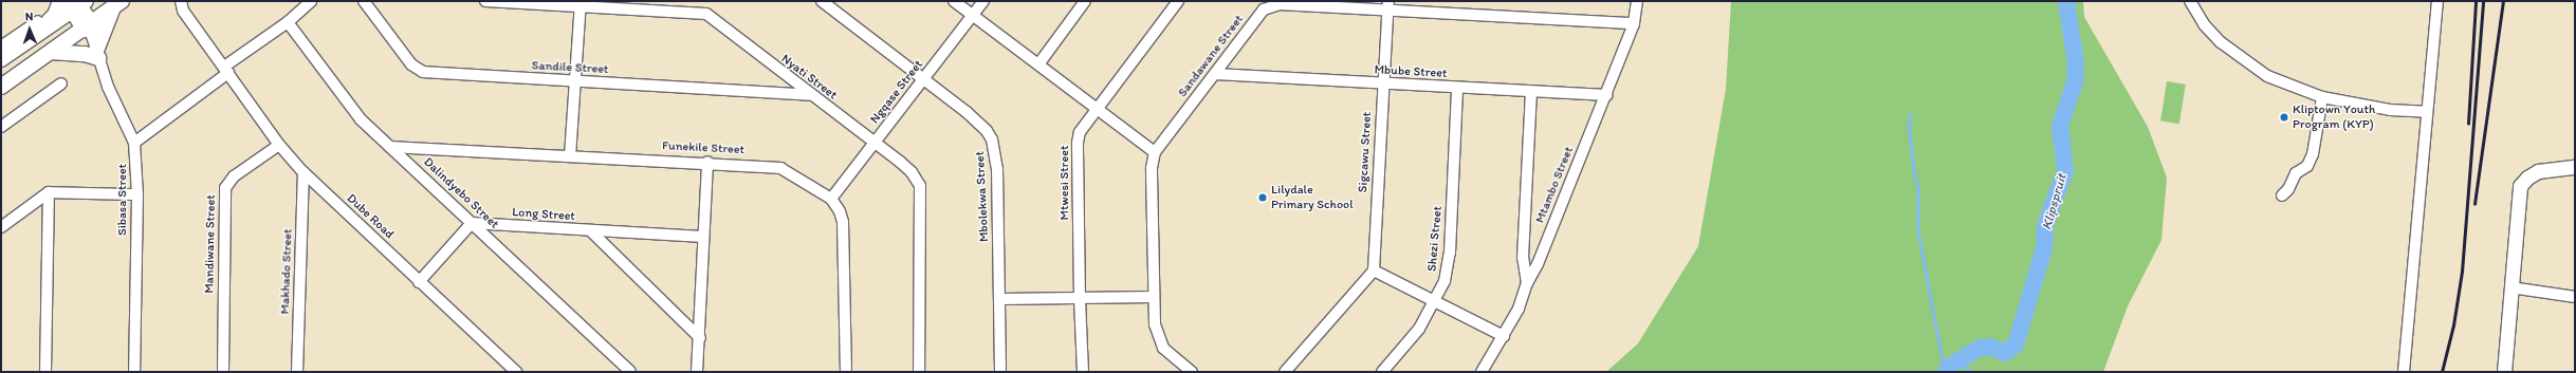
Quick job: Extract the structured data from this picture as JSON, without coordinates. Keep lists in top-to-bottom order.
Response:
{
  "streets": {
    "street": [
      "Sandawane Street",
      "Sandile Street",
      "Mbube Street",
      "Nyati Street",
      "Ngqase Street",
      "Funekile Street",
      "Sigcawu Street",
      "Mtwesi Street",
      "Mtambo Street",
      "Dalindyebo Street",
      "Mbolekwa Street",
      "Sibasa Street",
      "Long Street",
      "Dube Road",
      "Shezi Street",
      "Mandiwane Street",
      "Makhado Street"
    ]
  },
  "crossings": [
    ["Sandawane Street", "Mbube Street"],
    ["Sandawane Street", "Sigcawu Street"],
    ["Sandawane Street", "Mtambo Street"],
    ["Sandile Street", "Nyati Street"],
    ["Mbube Street", "Sigcawu Street"],
    ["Mbube Street", "Mtambo Street"],
    ["Mbube Street", "Shezi Street"],
    ["Nyati Street", "Ngqase Street"],
    ["Ngqase Street", "Funekile Street"],
    ["Ngqase Street", "Mbolekwa Street"],
    ["Funekile Street", "Dalindyebo Street"],
    ["Dalindyebo Street", "Long Street"],
    ["Dube Road", "Mandiwane Street"],
    ["Dube Road", "Makhado Street"]
  ],
  "water": ["Klipspruit"],
  "places": ["Kliptown Youth Program (KYP)", "Lilydale Primary School"],
  "north": "top"
}
